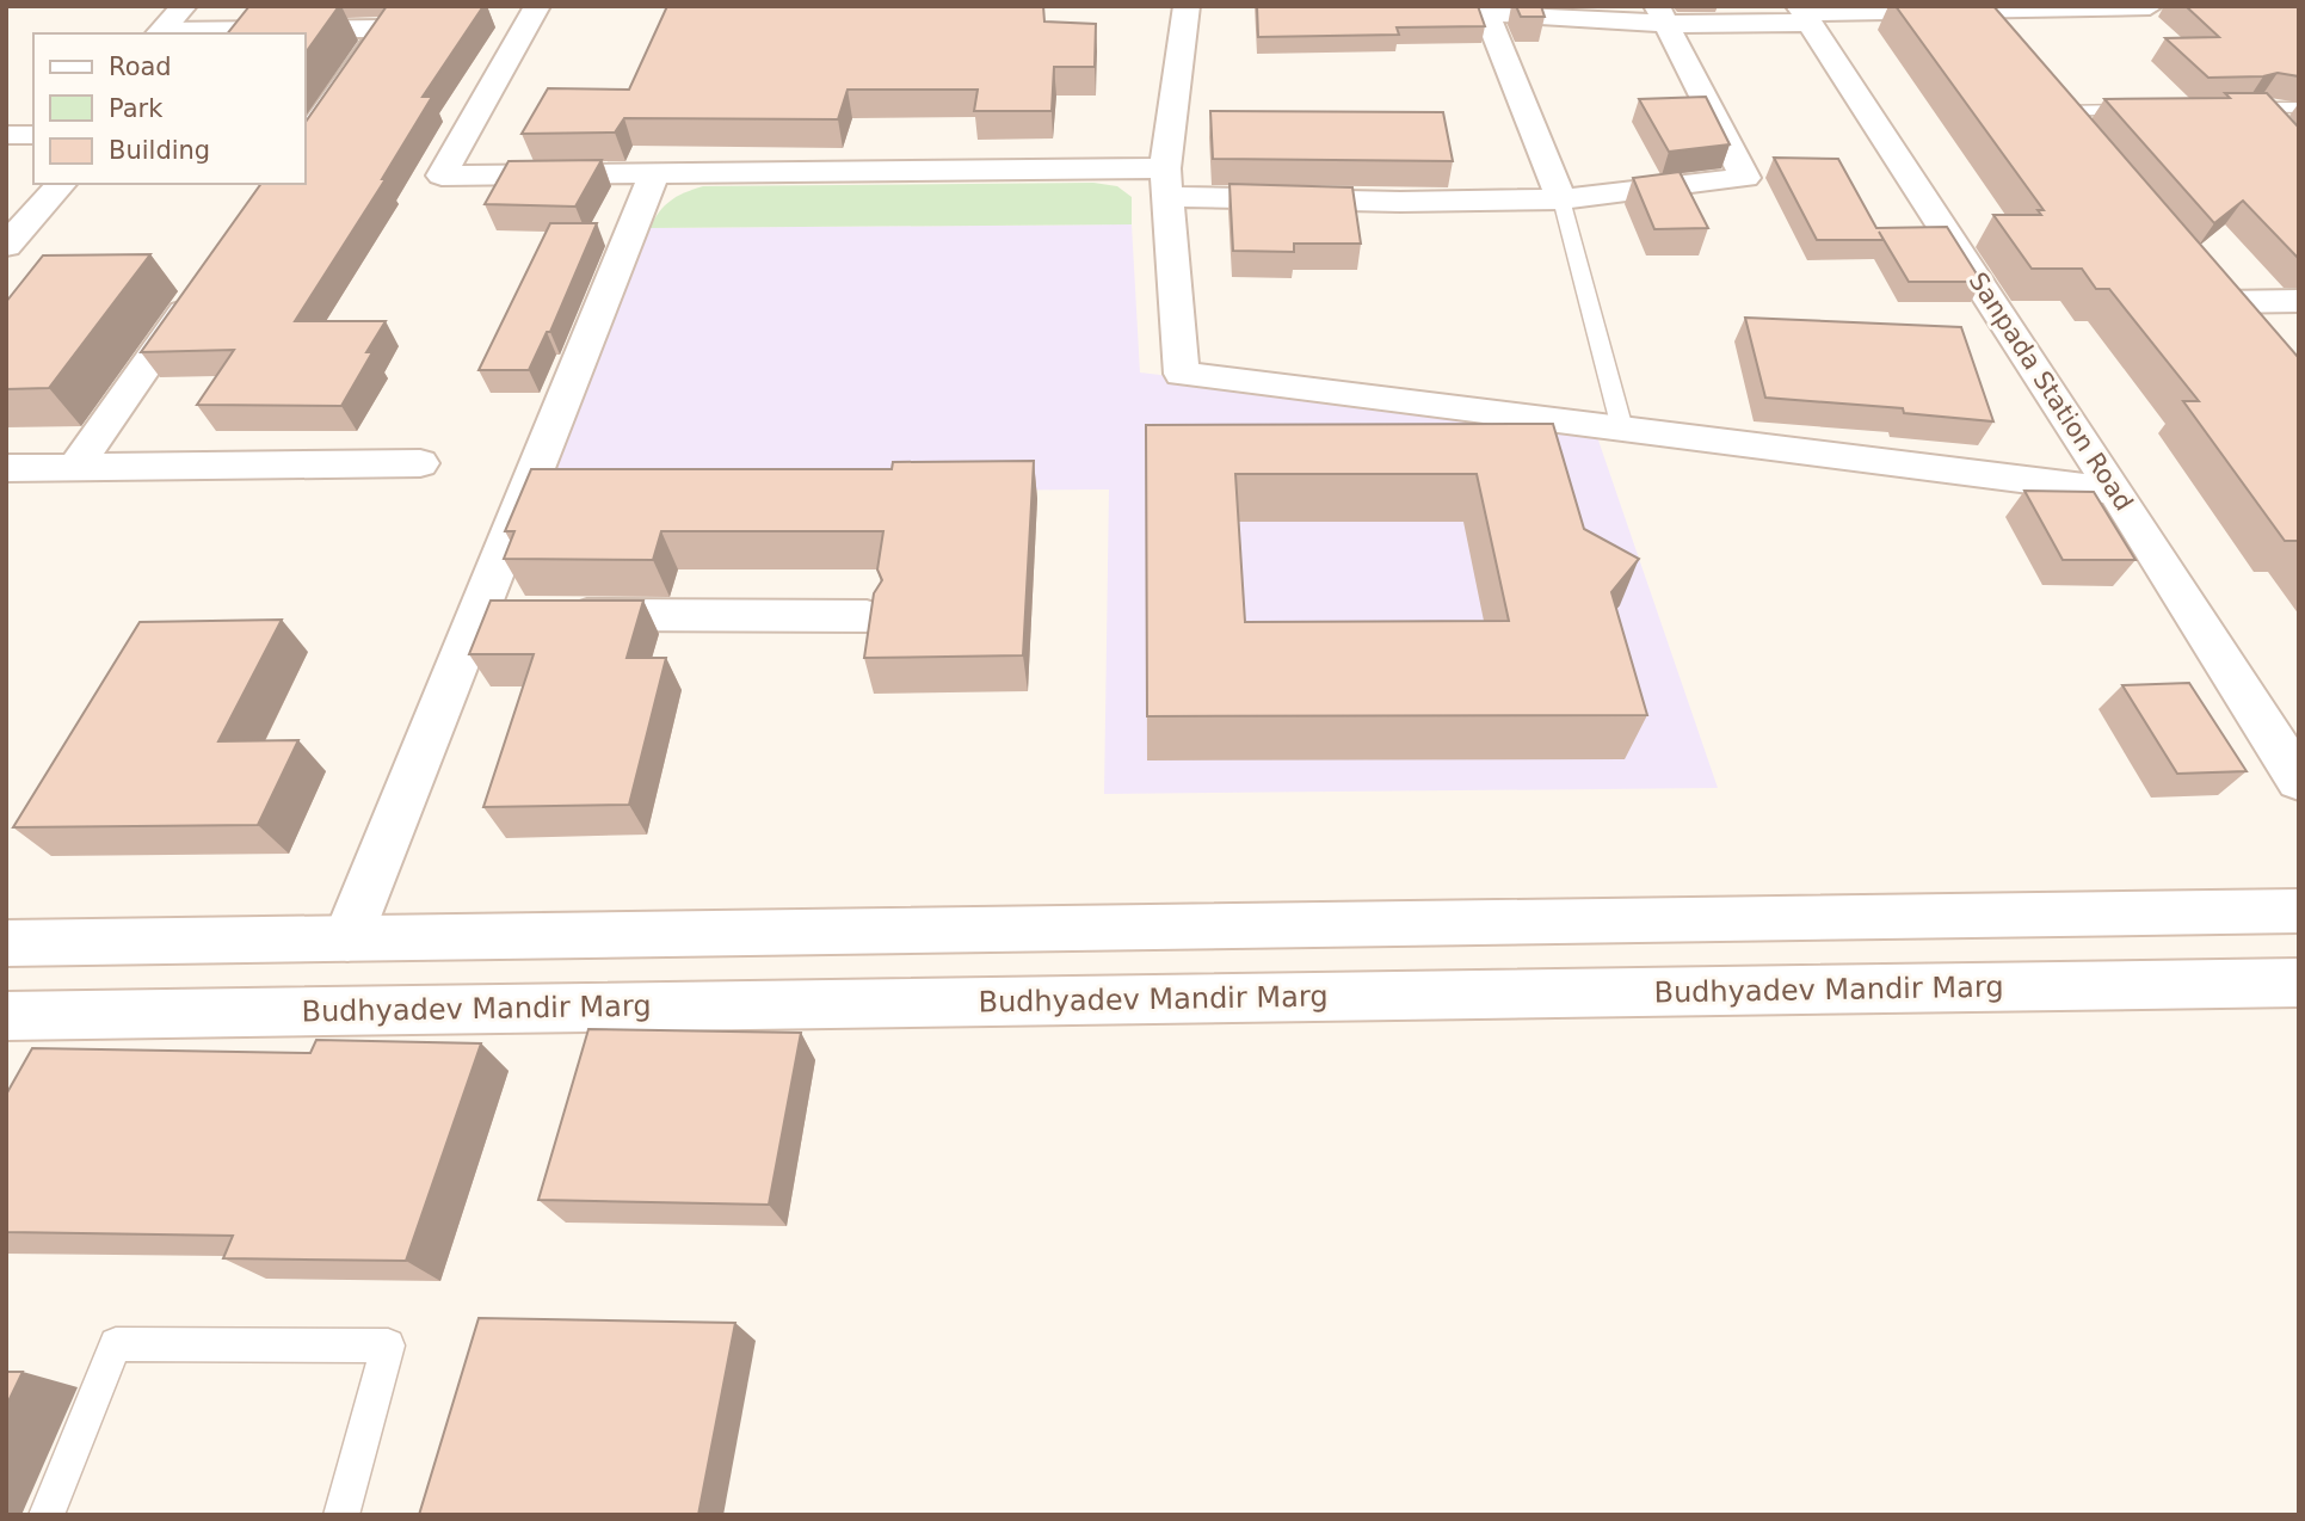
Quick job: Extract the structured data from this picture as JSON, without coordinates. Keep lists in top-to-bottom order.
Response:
{
  "streets": {
    "street": ["Sanpada Station Road", "Budhyadev Mandir Marg"]
  },
  "legend": ["Road", "Park", "Building"]
}
